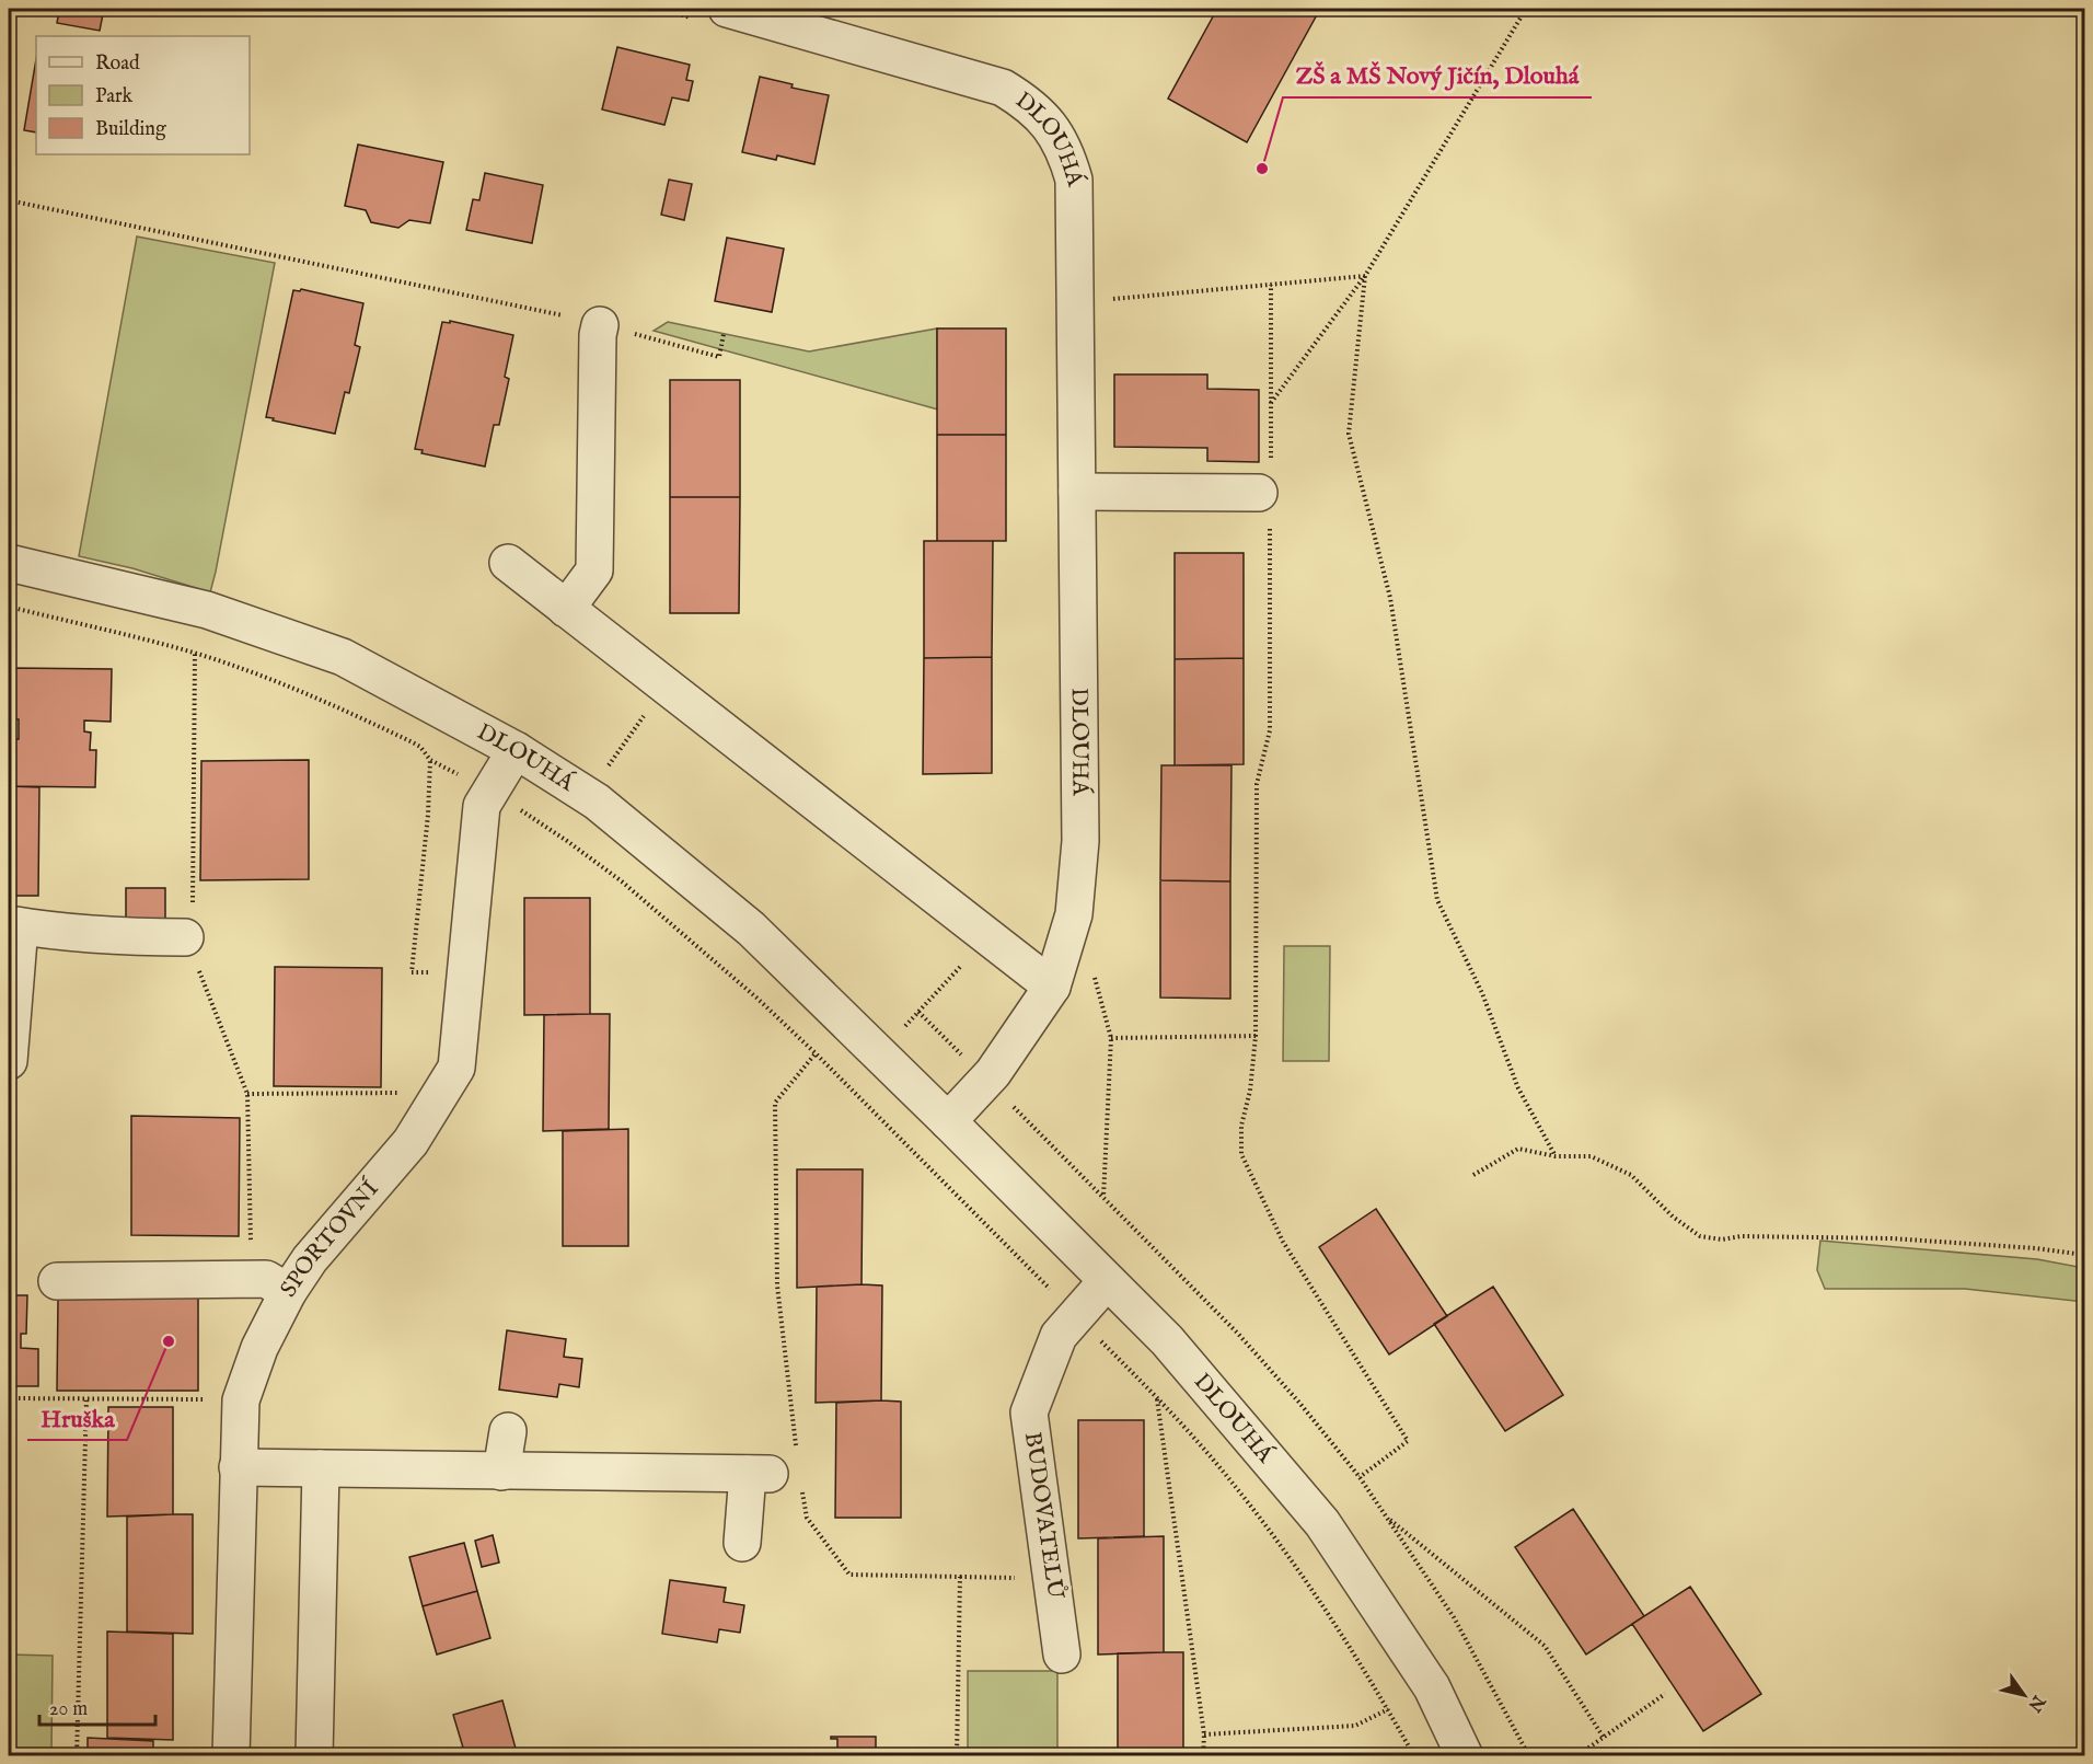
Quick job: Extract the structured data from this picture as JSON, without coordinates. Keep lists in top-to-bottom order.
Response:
{
  "streets": {
    "street": ["DLOUHÁ", "SPORTOVNÍ", "BUDOVATELŮ"]
  },
  "crossings": [
    ["DLOUHÁ", "SPORTOVNÍ"],
    ["DLOUHÁ", "BUDOVATELŮ"]
  ],
  "places": ["ZŠ a MŠ Nový Jičín, Dlouhá", "Hruška"],
  "legend": ["Road", "Park", "Building"],
  "scale_bar": "20 m",
  "north": "bottom right"
}
